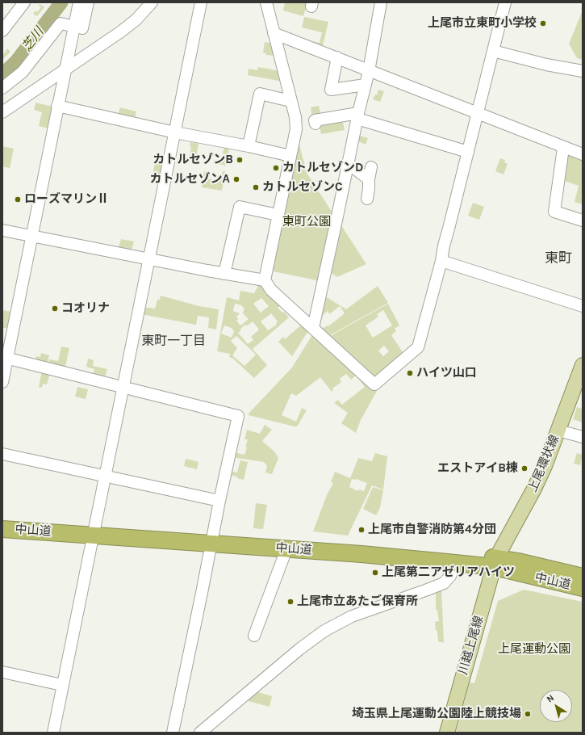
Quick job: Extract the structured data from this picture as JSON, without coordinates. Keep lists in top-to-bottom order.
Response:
{
  "streets": {
    "highway": ["中山道"],
    "main road": ["上尾環状線", "川越上尾線"]
  },
  "crossings": [
    ["上尾環状線", "中山道"],
    ["上尾環状線", "川越上尾線"],
    ["中山道", "川越上尾線"]
  ],
  "districts": ["東町", "東町一丁目"],
  "water": ["芝川"],
  "parks": ["東町公園", "上尾運動公園"],
  "places": [
    "上尾市立東町小学校",
    "カトルセゾンB",
    "カトルセゾンD",
    "カトルセゾンA",
    "カトルセゾンC",
    "ローズマリンⅡ",
    "コオリナ",
    "ハイツ山口",
    "エストアイB棟",
    "上尾市自警消防第4分団",
    "上尾第二アゼリアハイツ",
    "上尾市立あたご保育所",
    "埼玉県上尾運動公園陸上競技場"
  ],
  "north": "top left"
}
